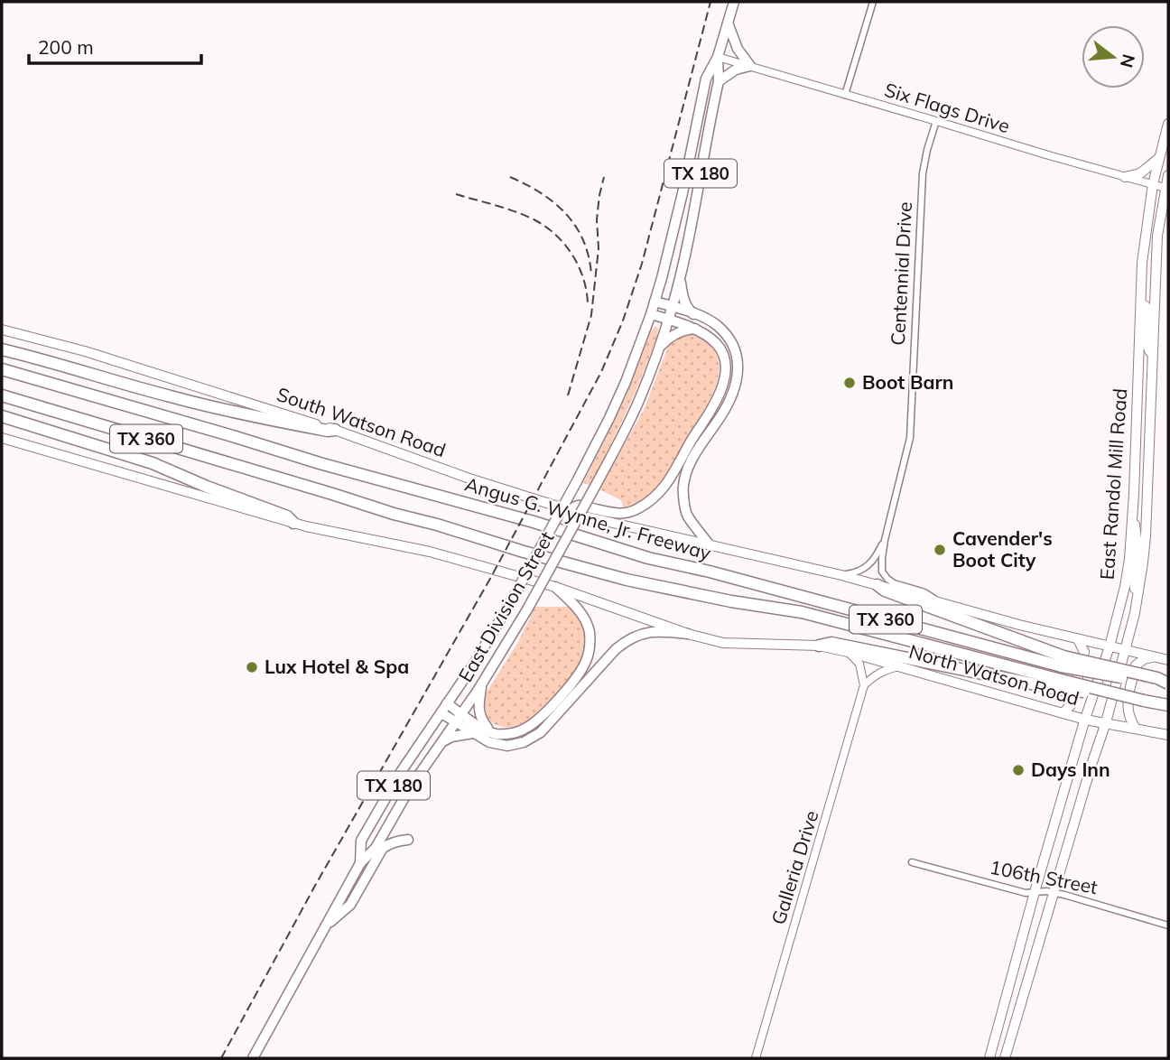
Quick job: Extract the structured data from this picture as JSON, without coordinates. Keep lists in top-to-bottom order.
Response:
{
  "streets": {
    "highway": ["TX 360", "Angus G. Wynne, Jr. Freeway"],
    "main road": [
      "TX 180",
      "South Watson Road",
      "East Randol Mill Road",
      "East Division Street",
      "North Watson Road"
    ],
    "street": [
      "Six Flags Drive",
      "Centennial Drive",
      "Galleria Drive",
      "106th Street"
    ]
  },
  "crossings": [
    ["Six Flags Drive", "Centennial Drive"],
    ["Six Flags Drive", "East Randol Mill Road"],
    ["Six Flags Drive", "East Division Street"],
    ["East Randol Mill Road", "North Watson Road"],
    ["East Randol Mill Road", "106th Street"]
  ],
  "places": [
    "Boot Barn",
    "Cavender's Boot City",
    "Lux Hotel & Spa",
    "Days Inn"
  ],
  "scale_bar": "200 m",
  "north": "right"
}
